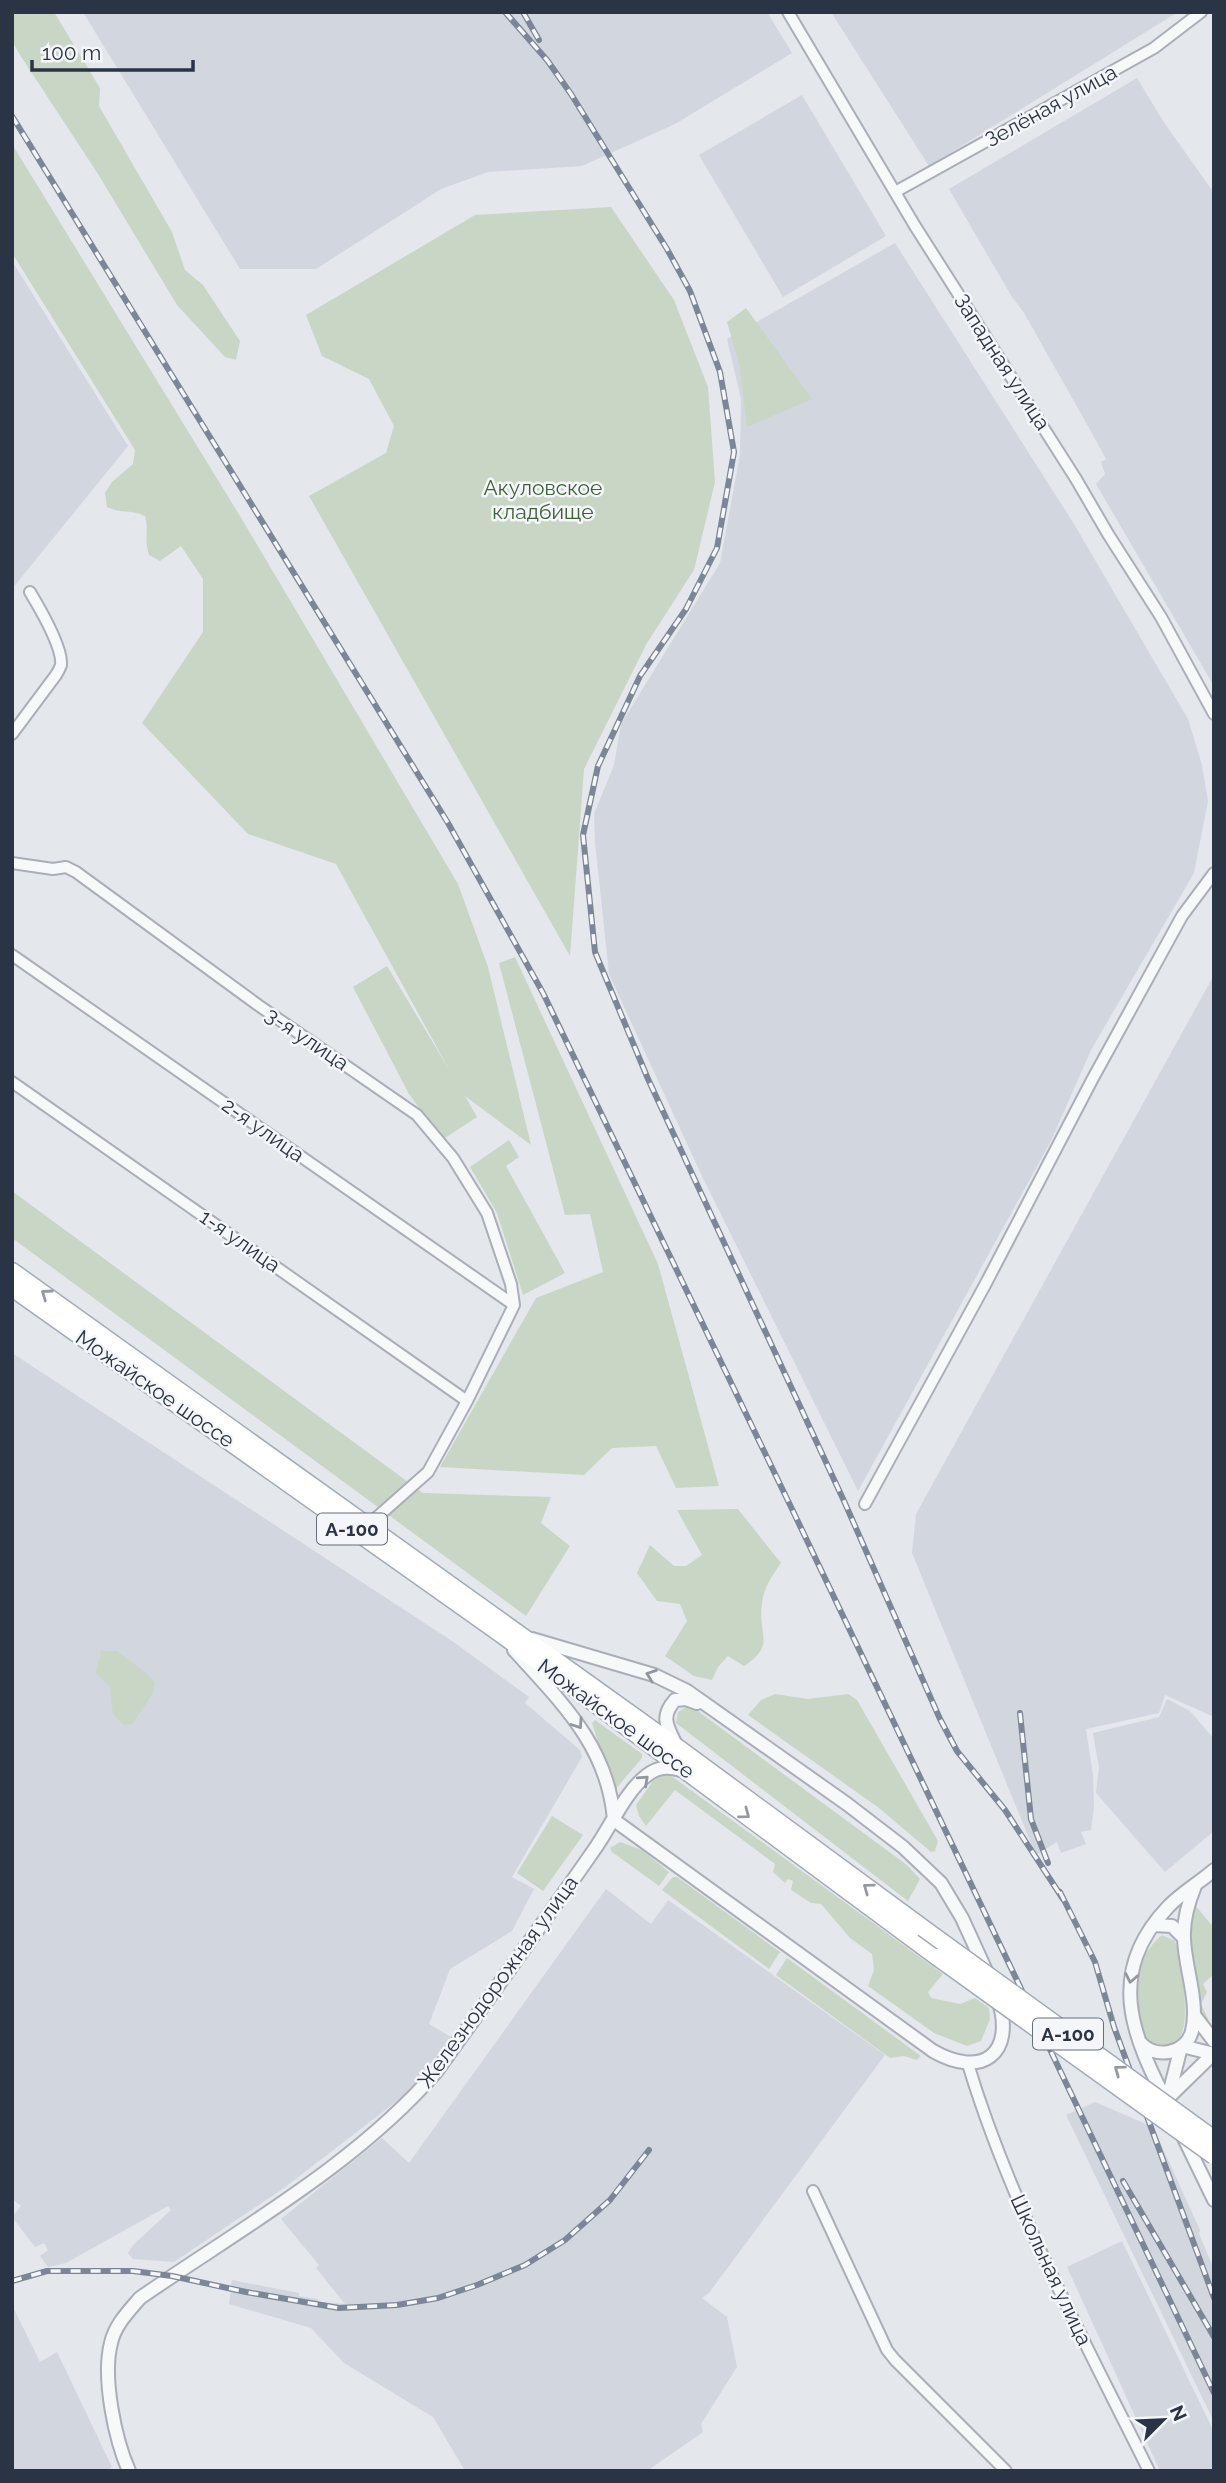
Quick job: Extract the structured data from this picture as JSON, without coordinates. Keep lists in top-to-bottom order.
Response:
{
  "streets": {
    "main road": ["Можайское шоссе", "А-100"],
    "street": [
      "Зелёная улица",
      "Западная улица",
      "3-я улица",
      "2-я улица",
      "1-я улица",
      "Железнодорожная улица",
      "Школьная улица"
    ]
  },
  "crossings": [
    ["Зелёная улица", "Западная улица"],
    ["3-я улица", "2-я улица"],
    ["Можайское шоссе", "Железнодорожная улица"]
  ],
  "parks": ["Акуловское кладбище"],
  "scale_bar": "100 m",
  "north": "top right"
}
